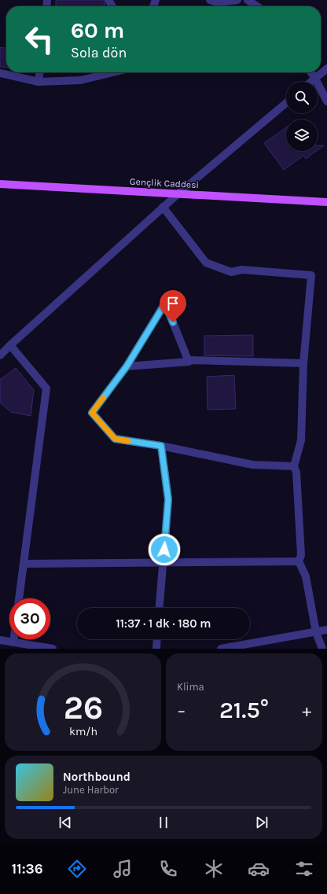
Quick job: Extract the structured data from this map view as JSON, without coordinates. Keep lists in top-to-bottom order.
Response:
{
  "streets": {
    "main road": ["Gençlik Caddesi"]
  },
  "page": {
    "turn": ["60 m", "Sola dön"],
    "limit": "30",
    "trip": "11:37 · 1 dk · 180 m",
    "tile": "Klima",
    "heat": ["−", "21.5°", "+"],
    "song": ["Northbound", "June Harbor"],
    "tabs": "11:36",
    "gauge": ["26", "km/h"]
  }
}
